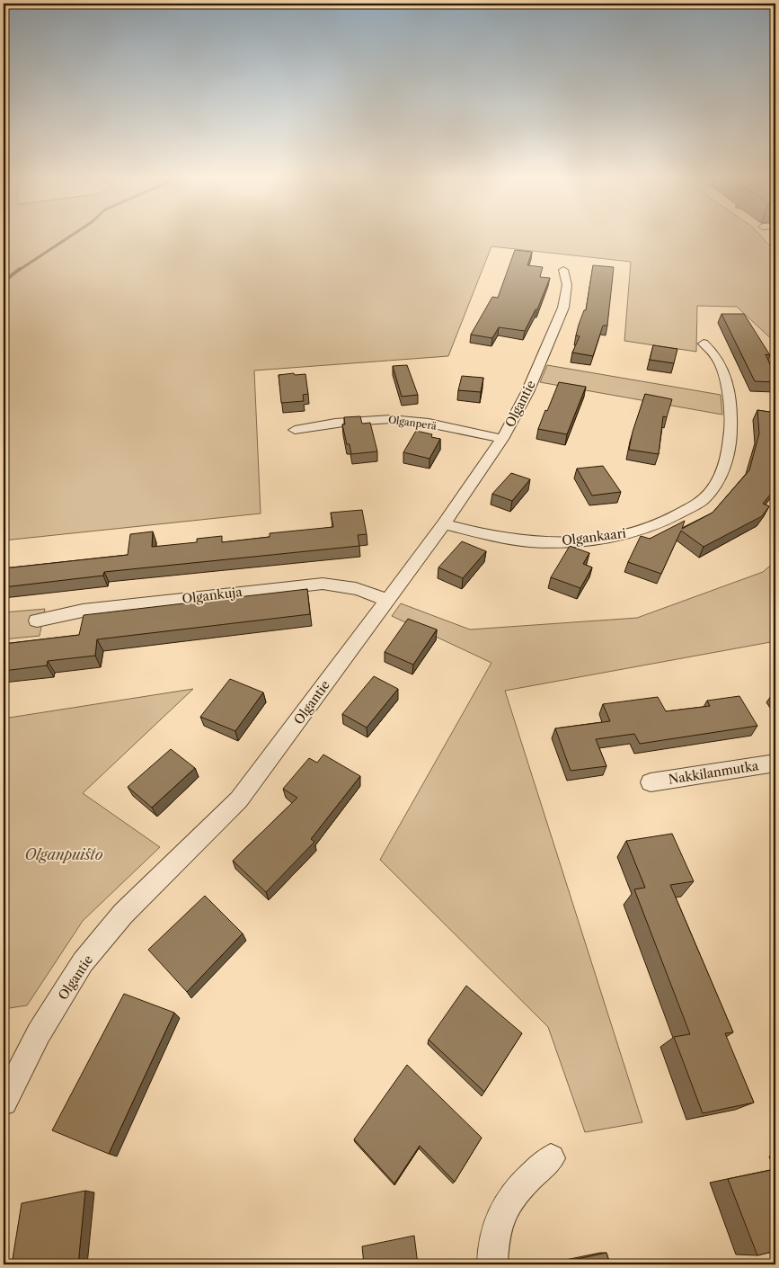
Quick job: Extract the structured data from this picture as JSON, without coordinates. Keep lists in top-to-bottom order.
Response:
{
  "streets": {
    "street": [
      "Olgantie",
      "Olganperä",
      "Olgankaari",
      "Olgankuja",
      "Nakkilanmutka"
    ]
  },
  "crossings": [
    ["Olgantie", "Olganperä"],
    ["Olgantie", "Olgankaari"],
    ["Olgantie", "Olgankuja"]
  ],
  "parks": ["Olganpuisto"]
}
